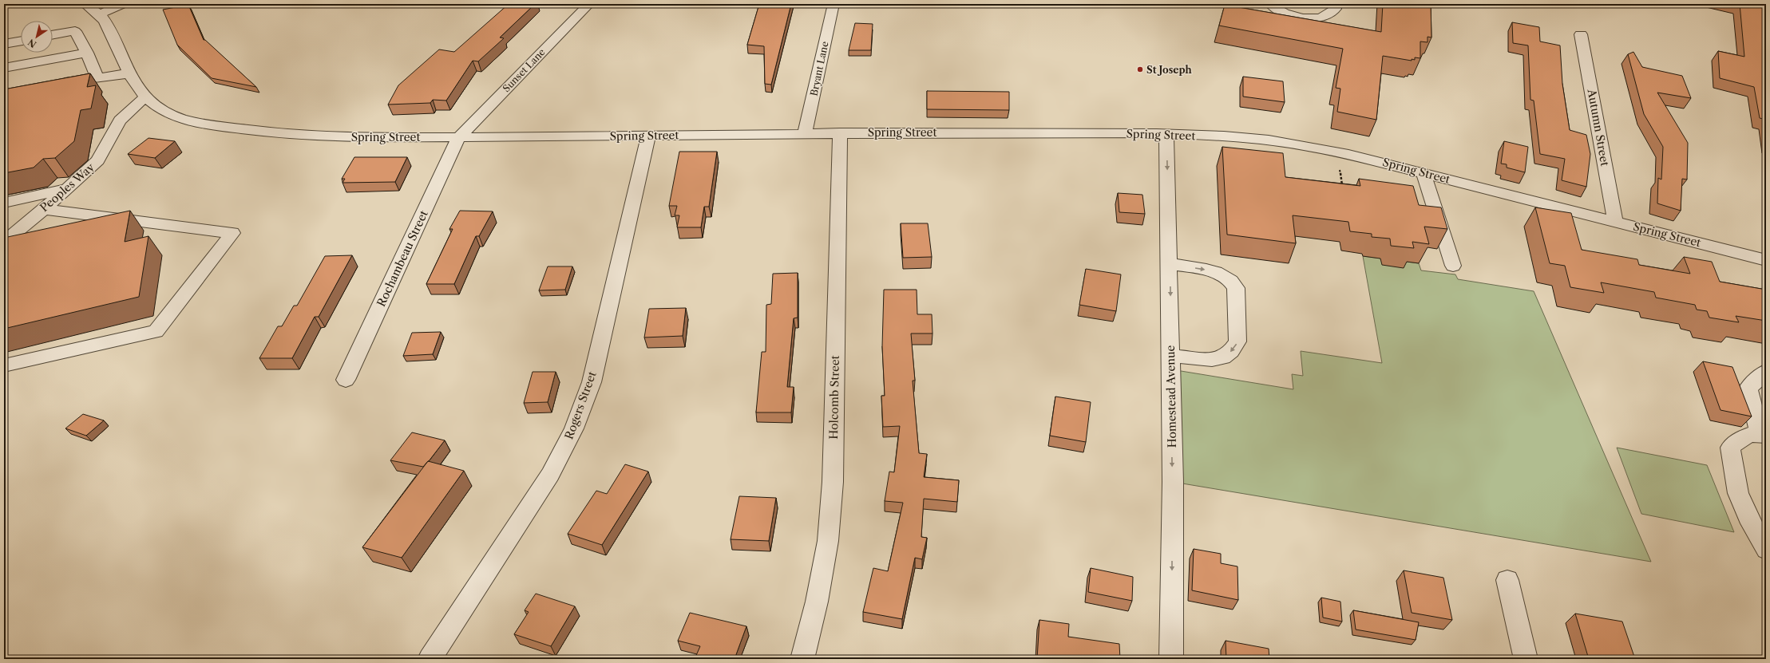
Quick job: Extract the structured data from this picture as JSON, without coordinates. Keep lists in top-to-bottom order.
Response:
{
  "streets": {
    "street": [
      "Bryant Lane",
      "Sunset Lane",
      "Autumn Street",
      "Spring Street",
      "Peoples Way",
      "Rochambeau Street",
      "Homestead Avenue",
      "Holcomb Street",
      "Rogers Street"
    ]
  },
  "crossings": [
    ["Bryant Lane", "Spring Street"],
    ["Sunset Lane", "Spring Street"],
    ["Sunset Lane", "Rochambeau Street"],
    ["Autumn Street", "Spring Street"],
    ["Spring Street", "Peoples Way"],
    ["Spring Street", "Rochambeau Street"],
    ["Spring Street", "Homestead Avenue"],
    ["Spring Street", "Holcomb Street"],
    ["Spring Street", "Rogers Street"]
  ],
  "one_way": ["Homestead Avenue"],
  "places": ["St Joseph"],
  "north": "bottom left"
}
